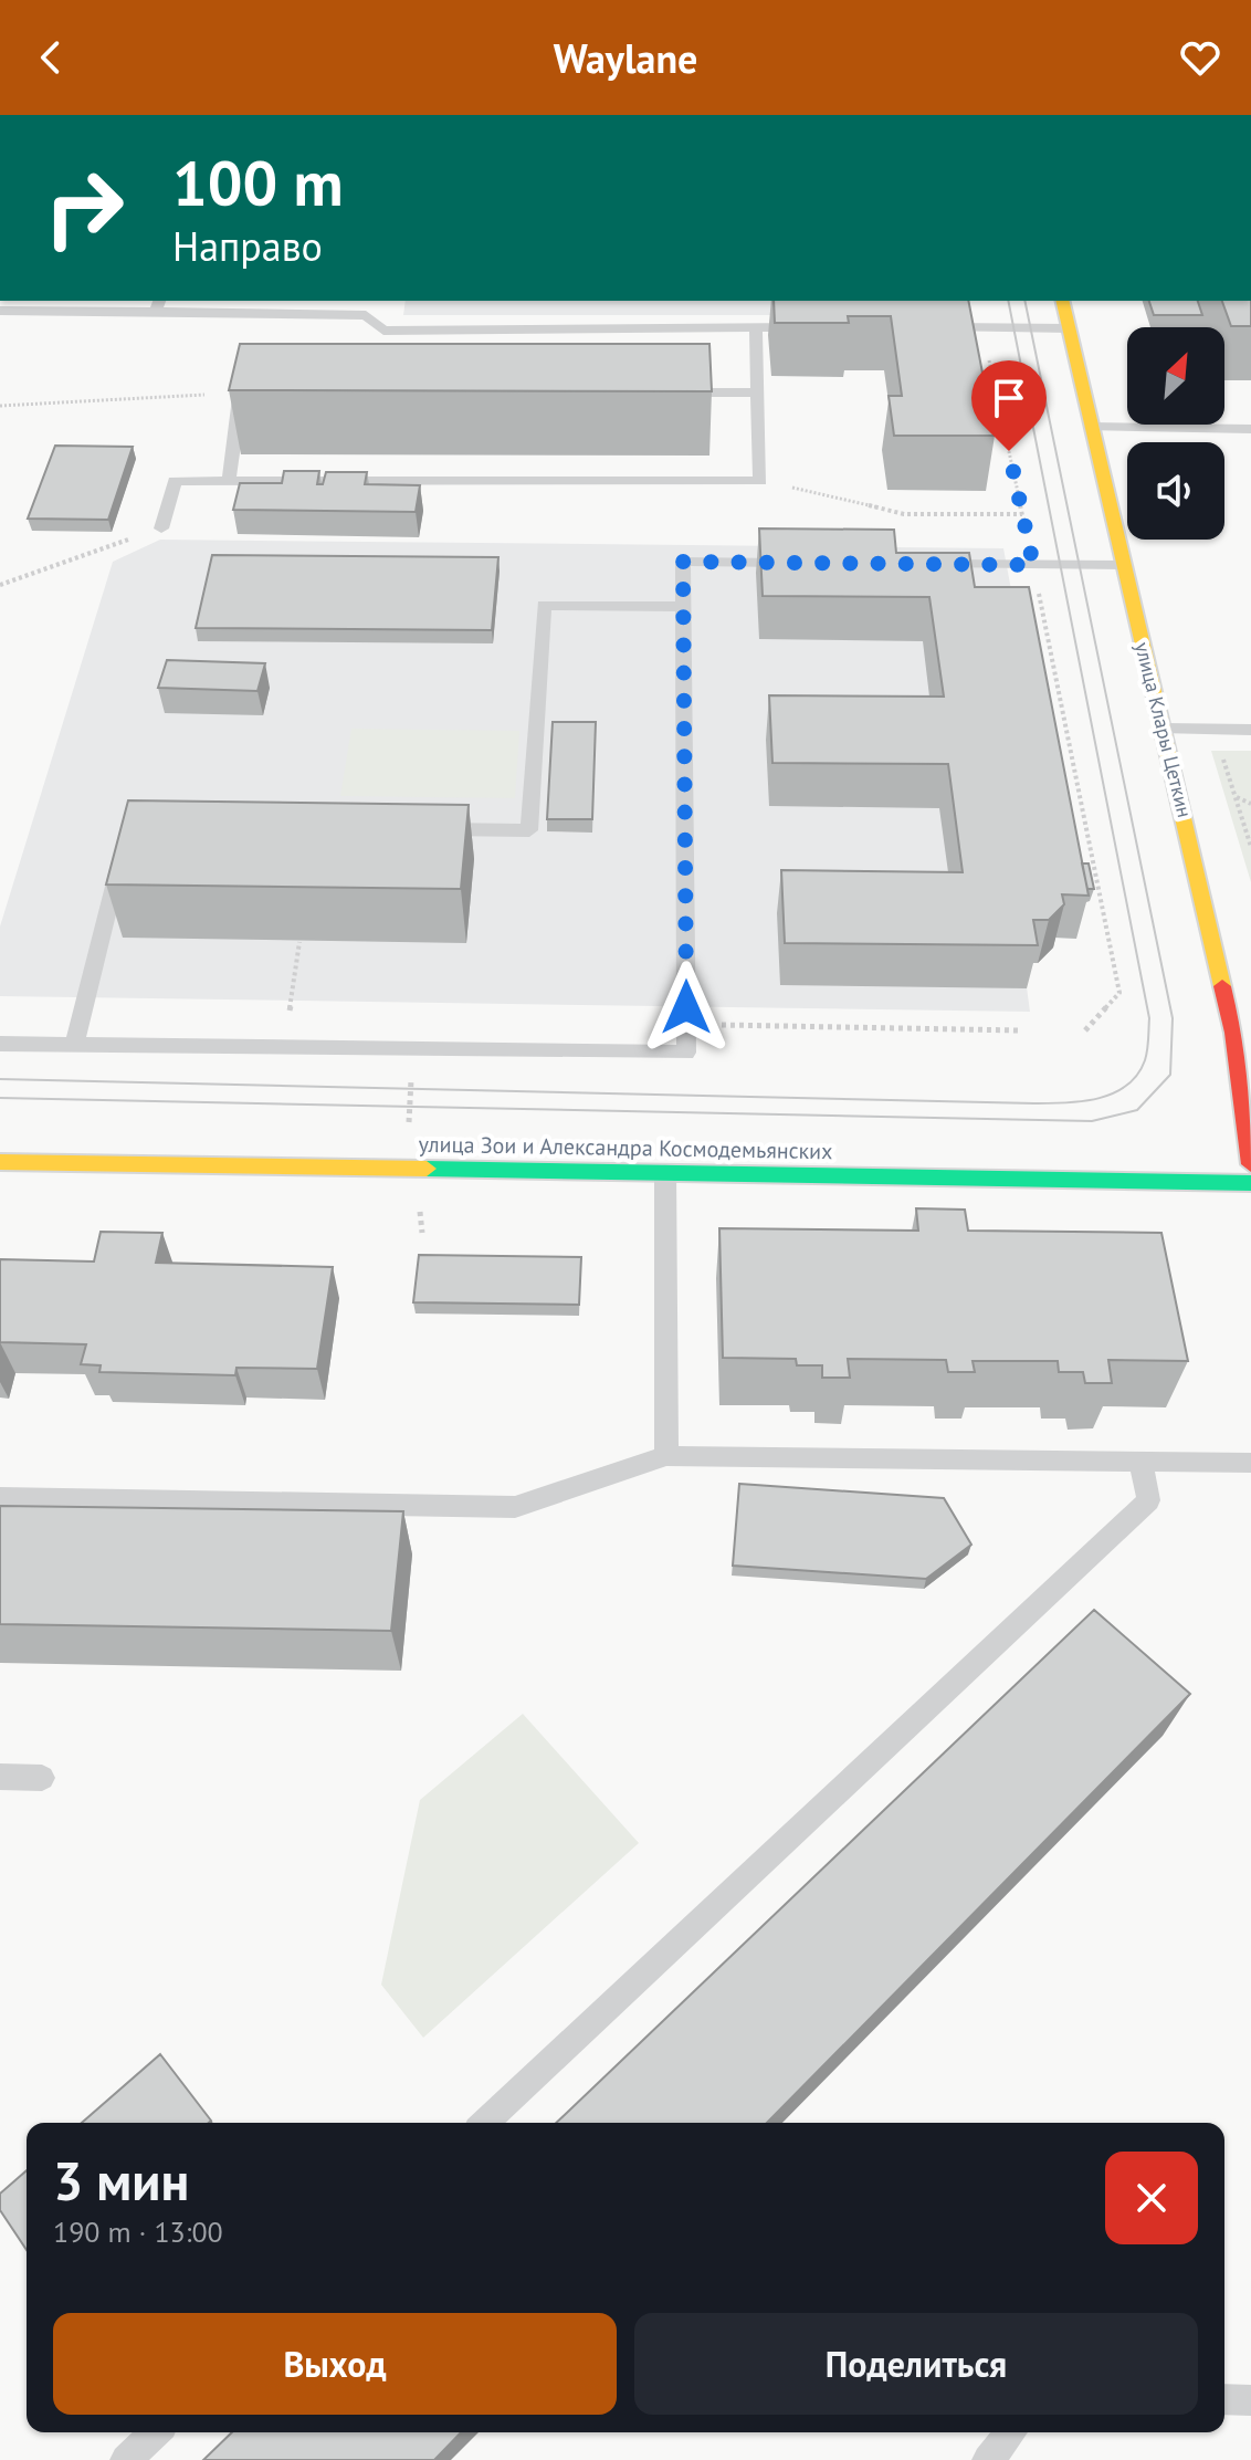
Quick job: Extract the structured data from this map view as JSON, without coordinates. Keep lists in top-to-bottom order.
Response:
{
  "streets": {
    "street": ["улица Клары Цеткин", "улица Зои и Александра Космодемьянских"]
  },
  "north": "top right",
  "page": {
    "header": "Waylane",
    "turn": ["100 m", "Направо"],
    "heading": ["3 мин", "190 m · 13:00"],
    "buttons": ["Выход", "Поделиться"]
  }
}
